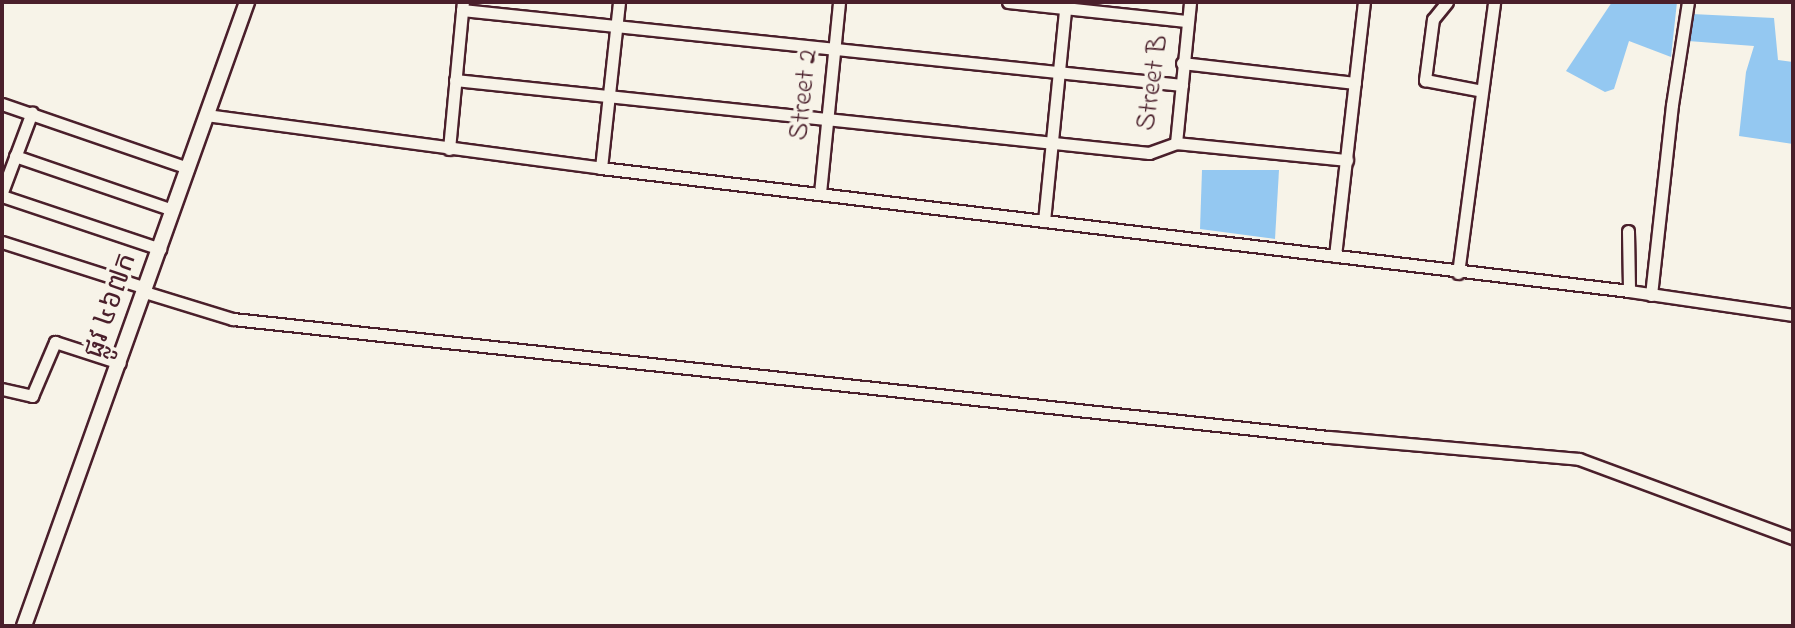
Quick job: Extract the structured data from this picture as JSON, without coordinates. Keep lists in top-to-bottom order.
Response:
{
  "streets": {
    "street": ["Street B", "Street 2", "ផ្លូវ ៤៦៧ក"]
  },
  "crossings": [
    ["Street B", "Street 2"]
  ]
}
